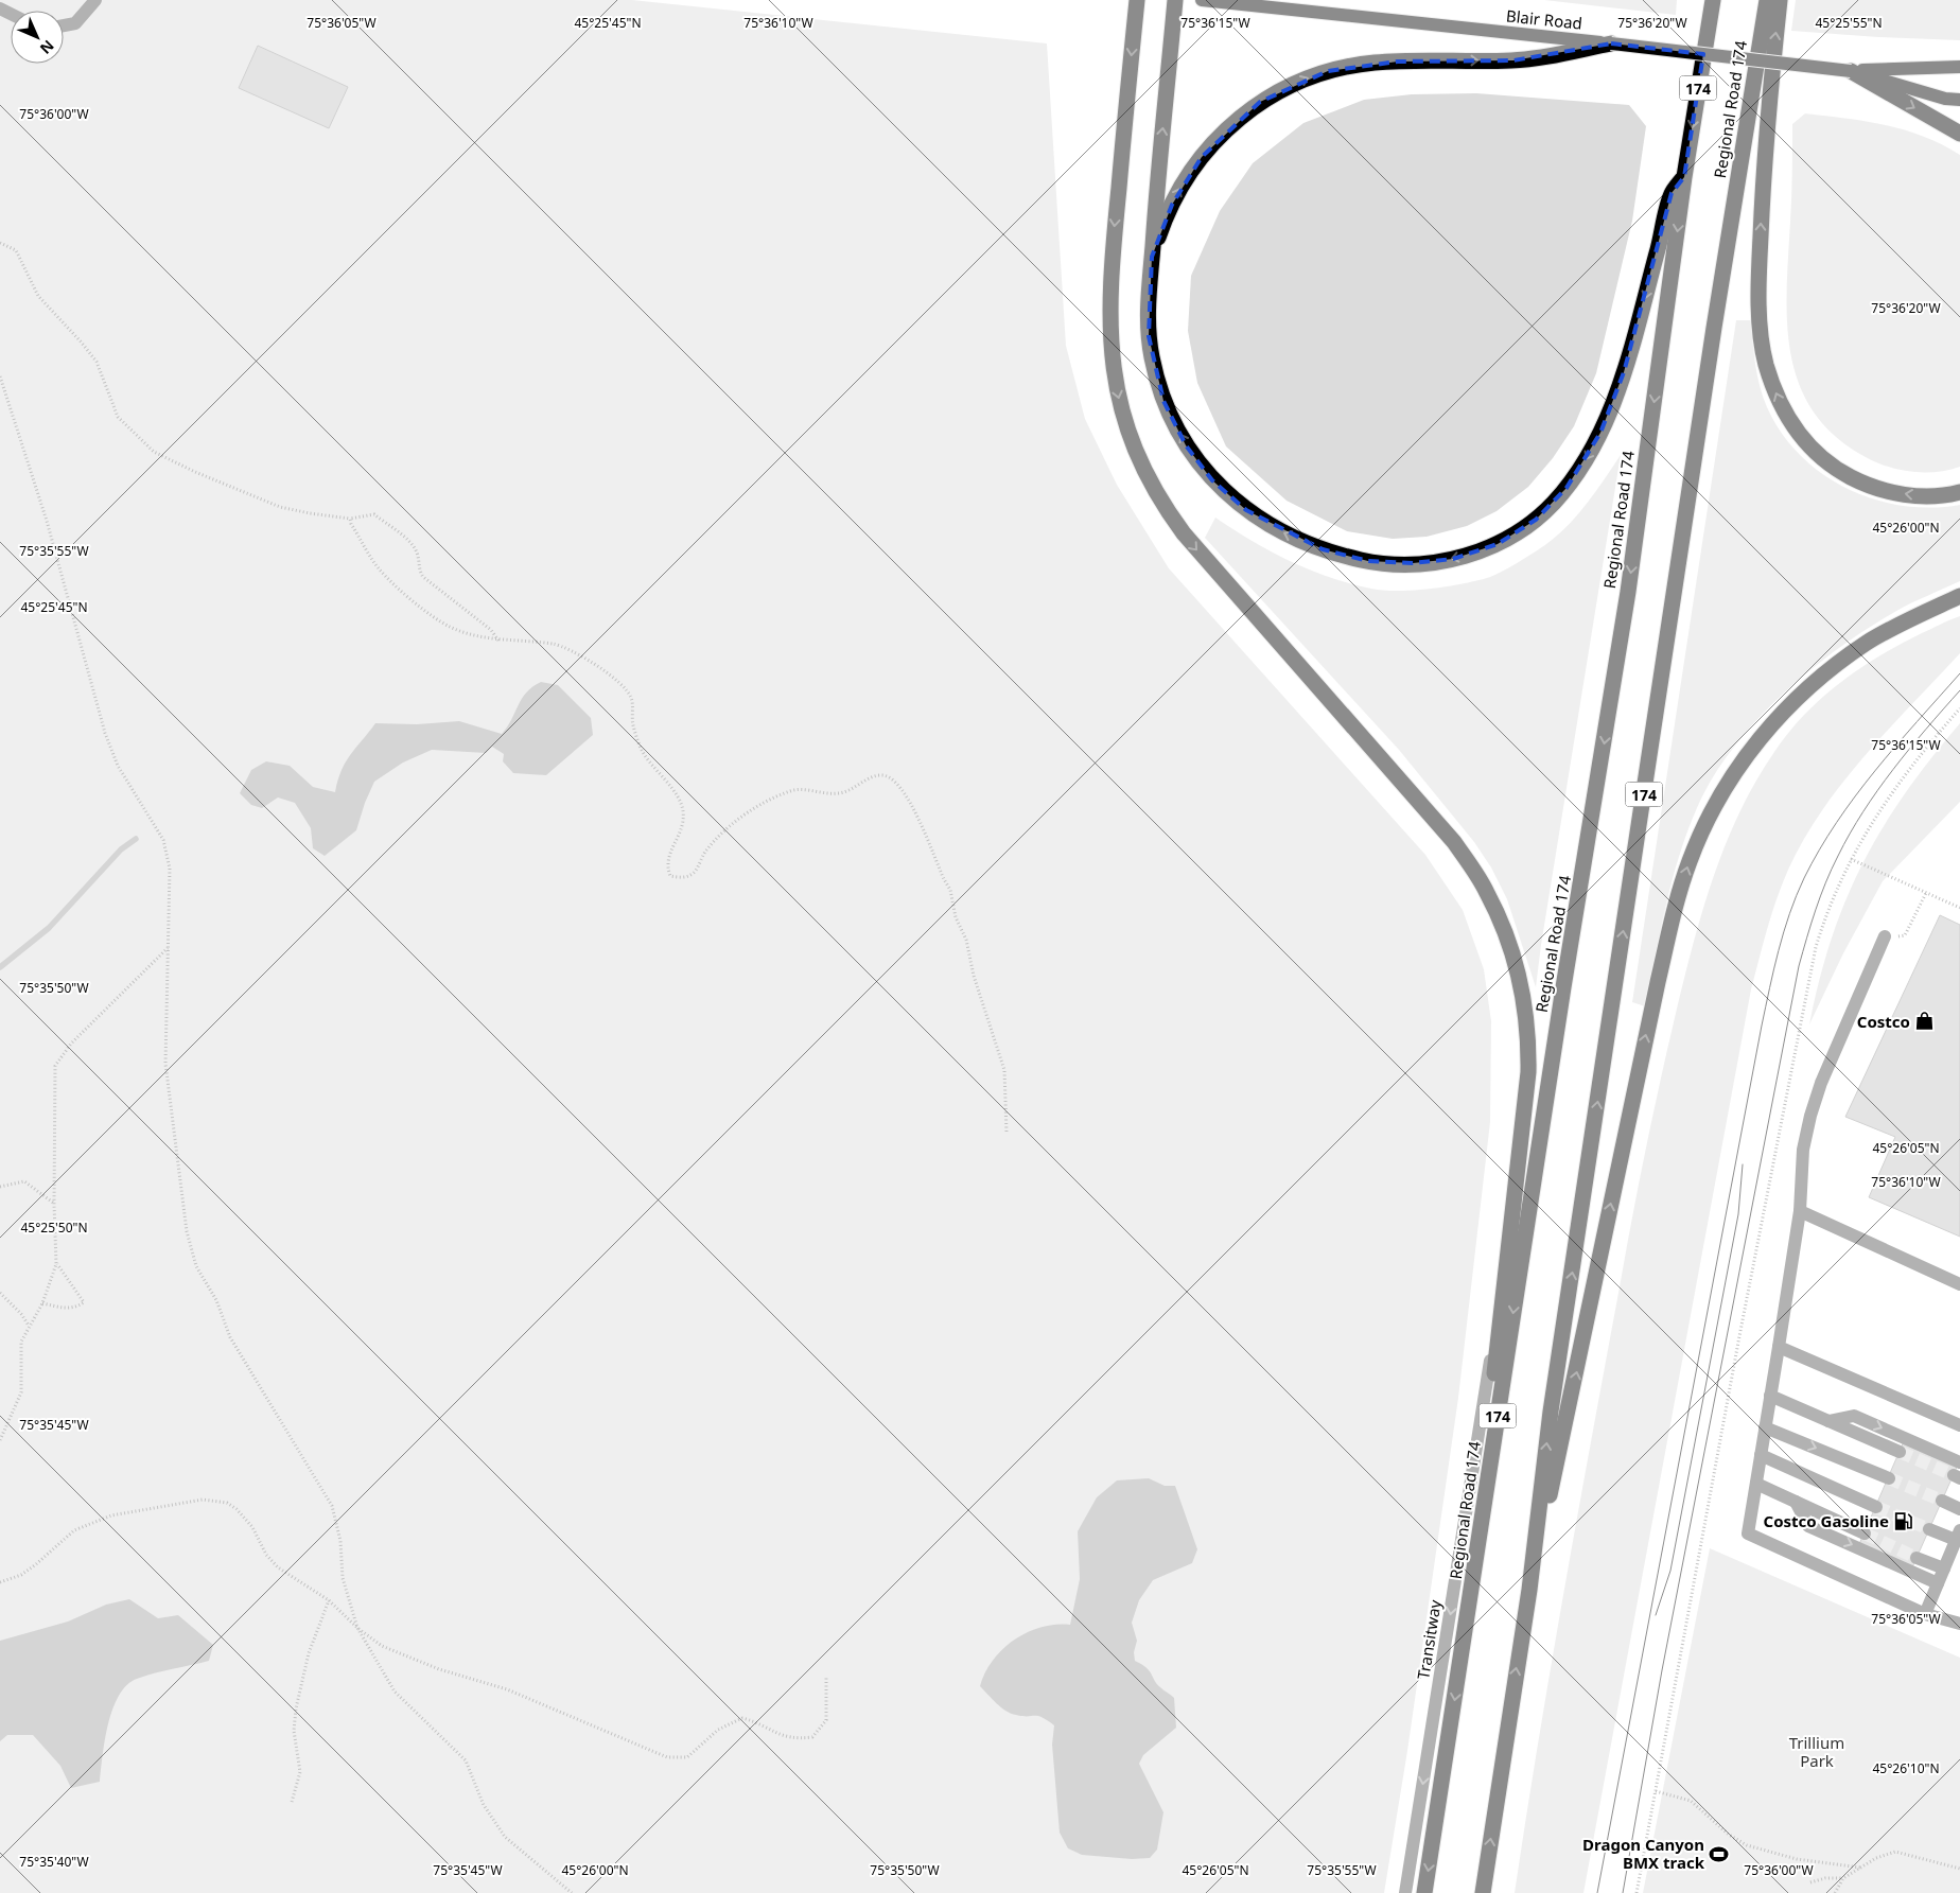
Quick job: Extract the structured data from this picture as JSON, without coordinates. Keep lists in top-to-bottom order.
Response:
{
  "streets": {
    "highway": ["174", "Regional Road 174"],
    "main road": ["Blair Road"],
    "lane": ["Transitway"]
  },
  "one_way": ["Transitway"],
  "parks": ["Trillium Park"],
  "places": {
    "shop": ["Costco"],
    "fuel station": ["Costco Gasoline"],
    "sports": ["Dragon Canyon BMX track"]
  },
  "north": "bottom right",
  "coordinates": [
    "75°36'05\"W",
    "45°25'45\"N",
    "75°36'10\"W",
    "75°36'15\"W",
    "75°36'20\"W",
    "45°25'55\"N",
    "75°36'00\"W",
    "45°26'00\"N",
    "75°35'55\"W",
    "75°35'50\"W",
    "45°26'05\"N",
    "45°25'50\"N",
    "75°35'45\"W",
    "45°26'10\"N",
    "75°35'40\"W"
  ]
}
